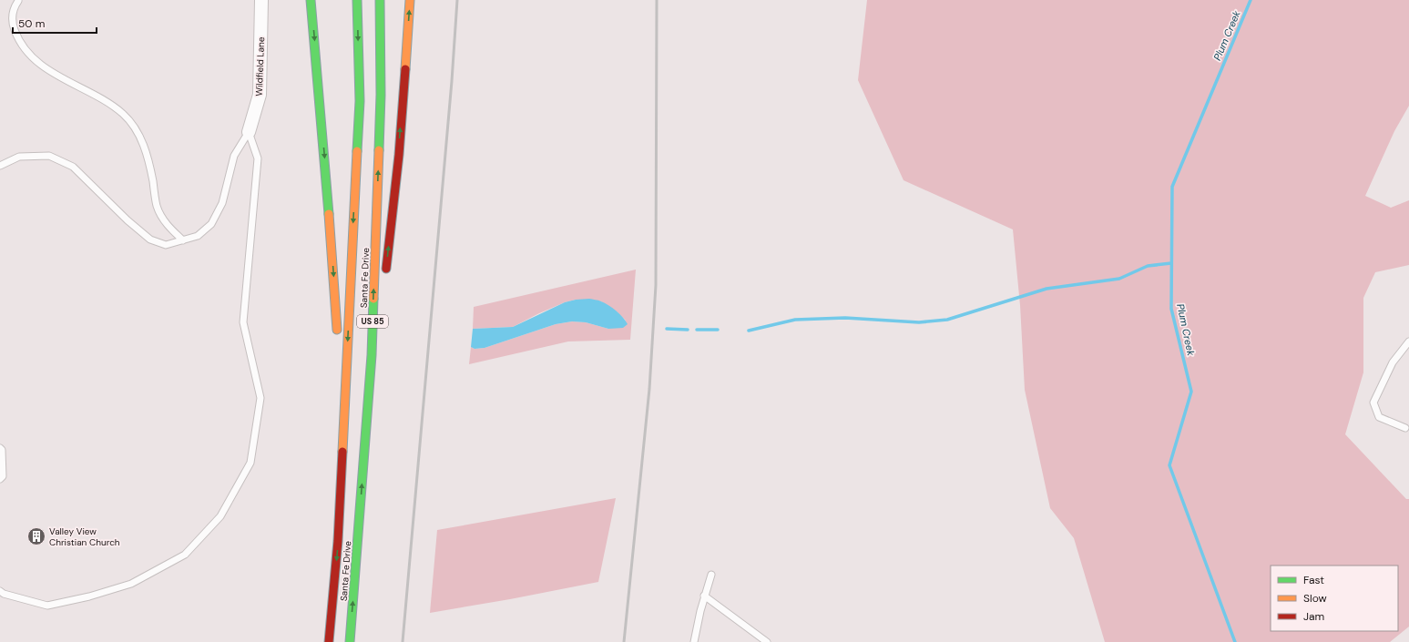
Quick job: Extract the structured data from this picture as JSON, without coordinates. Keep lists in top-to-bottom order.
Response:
{
  "streets": {
    "highway": ["Santa Fe Drive", "US 85"],
    "street": ["Wildfield Lane"]
  },
  "water": ["Plum Creek"],
  "places": {
    "building": ["Valley View Christian Church"]
  },
  "legend": ["Fast", "Slow", "Jam"],
  "scale_bar": "50 m"
}
